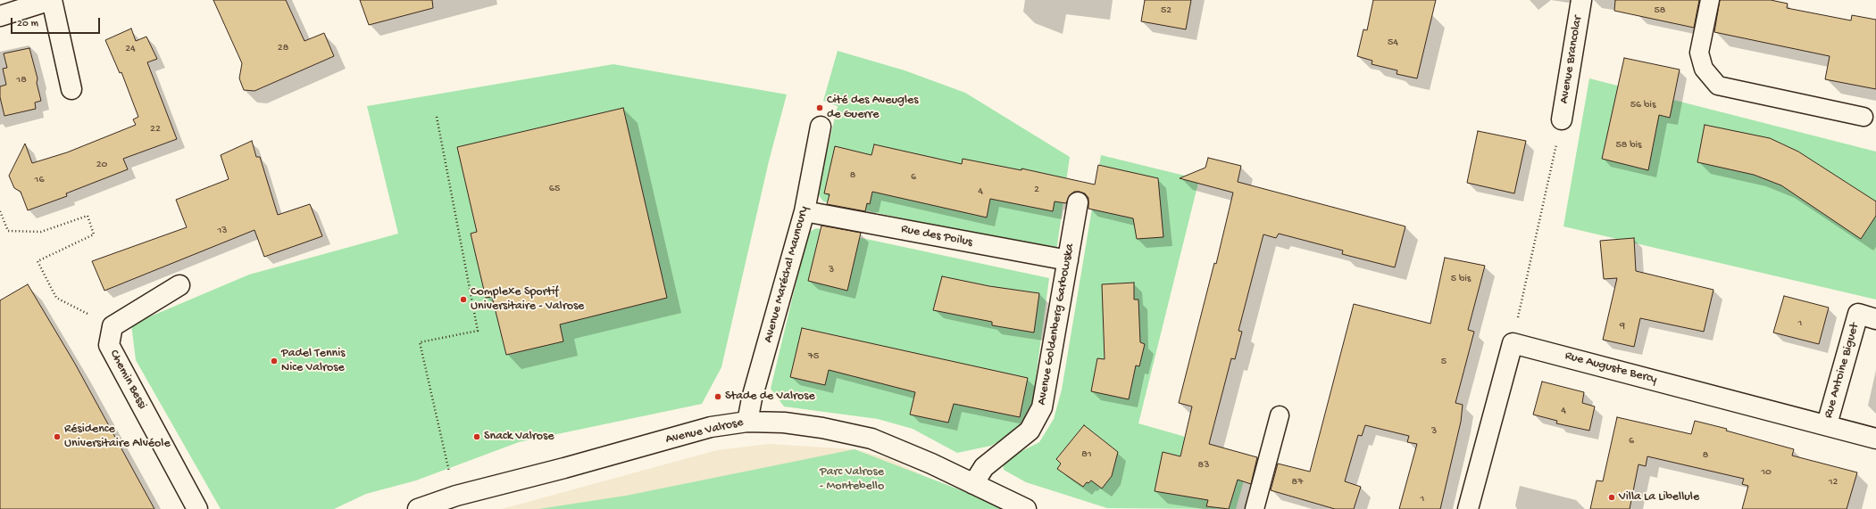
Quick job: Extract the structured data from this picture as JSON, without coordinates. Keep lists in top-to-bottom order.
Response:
{
  "streets": {
    "street": [
      "Avenue Brancolar",
      "Rue des Poilus",
      "Avenue Maréchal Maunoury",
      "Avenue Goldenberg Garbowska",
      "Rue Auguste Bercy",
      "Rue Antoine Biguet",
      "Chemin Bessi",
      "Avenue Valrose"
    ]
  },
  "crossings": [
    ["Rue des Poilus", "Avenue Maréchal Maunoury"],
    ["Rue des Poilus", "Avenue Goldenberg Garbowska"],
    ["Avenue Maréchal Maunoury", "Avenue Valrose"],
    ["Avenue Goldenberg Garbowska", "Avenue Valrose"],
    ["Rue Auguste Bercy", "Rue Antoine Biguet"]
  ],
  "parks": ["Parc Valrose - Montebello"],
  "places": [
    "Cité des Aveugles de Guerre",
    "Complexe Sportif Universitaire - Valrose",
    "Padel Tennis Nice Valrose",
    "Stade de Valrose",
    "Résidence Universitaire Alvéole",
    "Snack Valrose",
    "Villa La Libellule"
  ],
  "house_numbers": [
    "52",
    "58",
    "54",
    "28",
    "24",
    "18",
    "56 bis",
    "22",
    "58 bis",
    "20",
    "8",
    "6",
    "16",
    "65",
    "2",
    "4",
    "13",
    "3",
    "5 bis",
    "1",
    "9",
    "75",
    "5",
    "4",
    "3",
    "6",
    "81",
    "8",
    "83",
    "10",
    "87",
    "12",
    "1"
  ],
  "scale_bar": "20 m"
}
